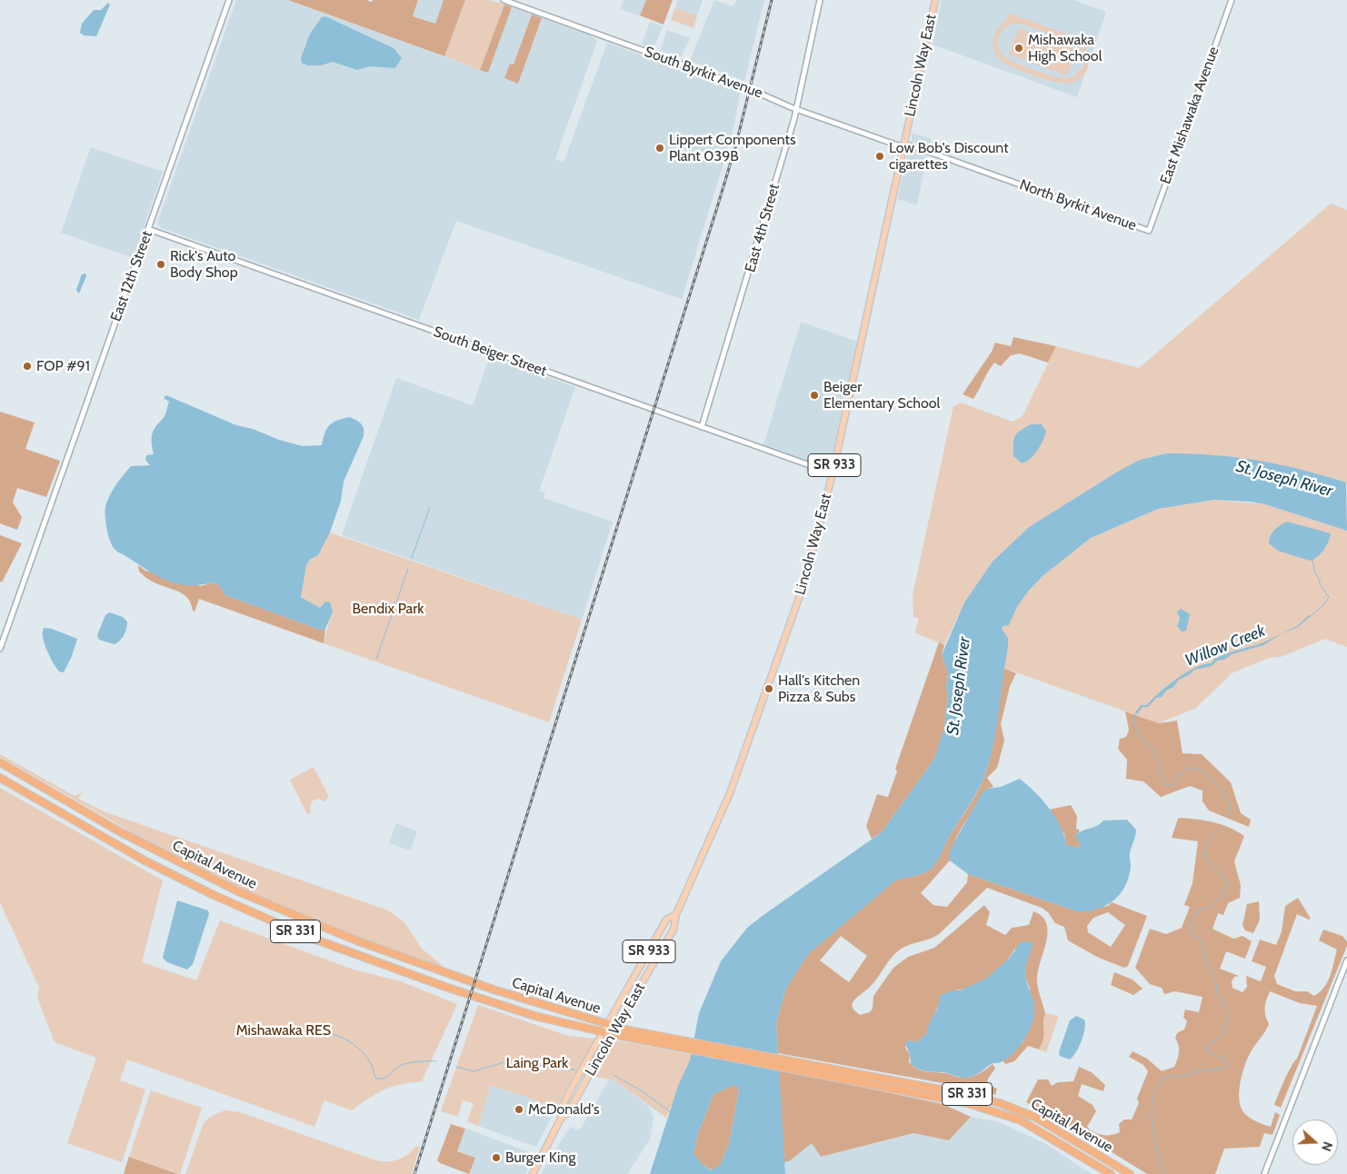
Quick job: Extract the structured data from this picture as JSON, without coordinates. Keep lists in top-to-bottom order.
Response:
{
  "streets": {
    "highway": ["Capital Avenue", "SR 331"],
    "main road": ["Lincoln Way East", "SR 933"],
    "street": [
      "South Byrkit Avenue",
      "East Mishawaka Avenue",
      "North Byrkit Avenue",
      "East 4th Street",
      "East 12th Street",
      "South Beiger Street"
    ]
  },
  "crossings": [
    ["Lincoln Way East", "South Byrkit Avenue"],
    ["Lincoln Way East", "North Byrkit Avenue"],
    ["Lincoln Way East", "South Beiger Street"],
    ["Lincoln Way East", "Capital Avenue"],
    ["South Byrkit Avenue", "North Byrkit Avenue"],
    ["South Byrkit Avenue", "East 4th Street"],
    ["East Mishawaka Avenue", "North Byrkit Avenue"],
    ["East 4th Street", "South Beiger Street"],
    ["East 12th Street", "South Beiger Street"]
  ],
  "water": ["St. Joseph River", "Willow Creek"],
  "parks": ["Bendix Park", "Mishawaka RES", "Laing Park"],
  "places": [
    "Mishawaka High School",
    "Lippert Components Plant 039B",
    "Low Bob's Discount cigarettes",
    "Rick's Auto Body Shop",
    "FOP #91",
    "Beiger Elementary School",
    "Hall's Kitchen Pizza & Subs",
    "McDonald's",
    "Burger King"
  ],
  "north": "right"
}
